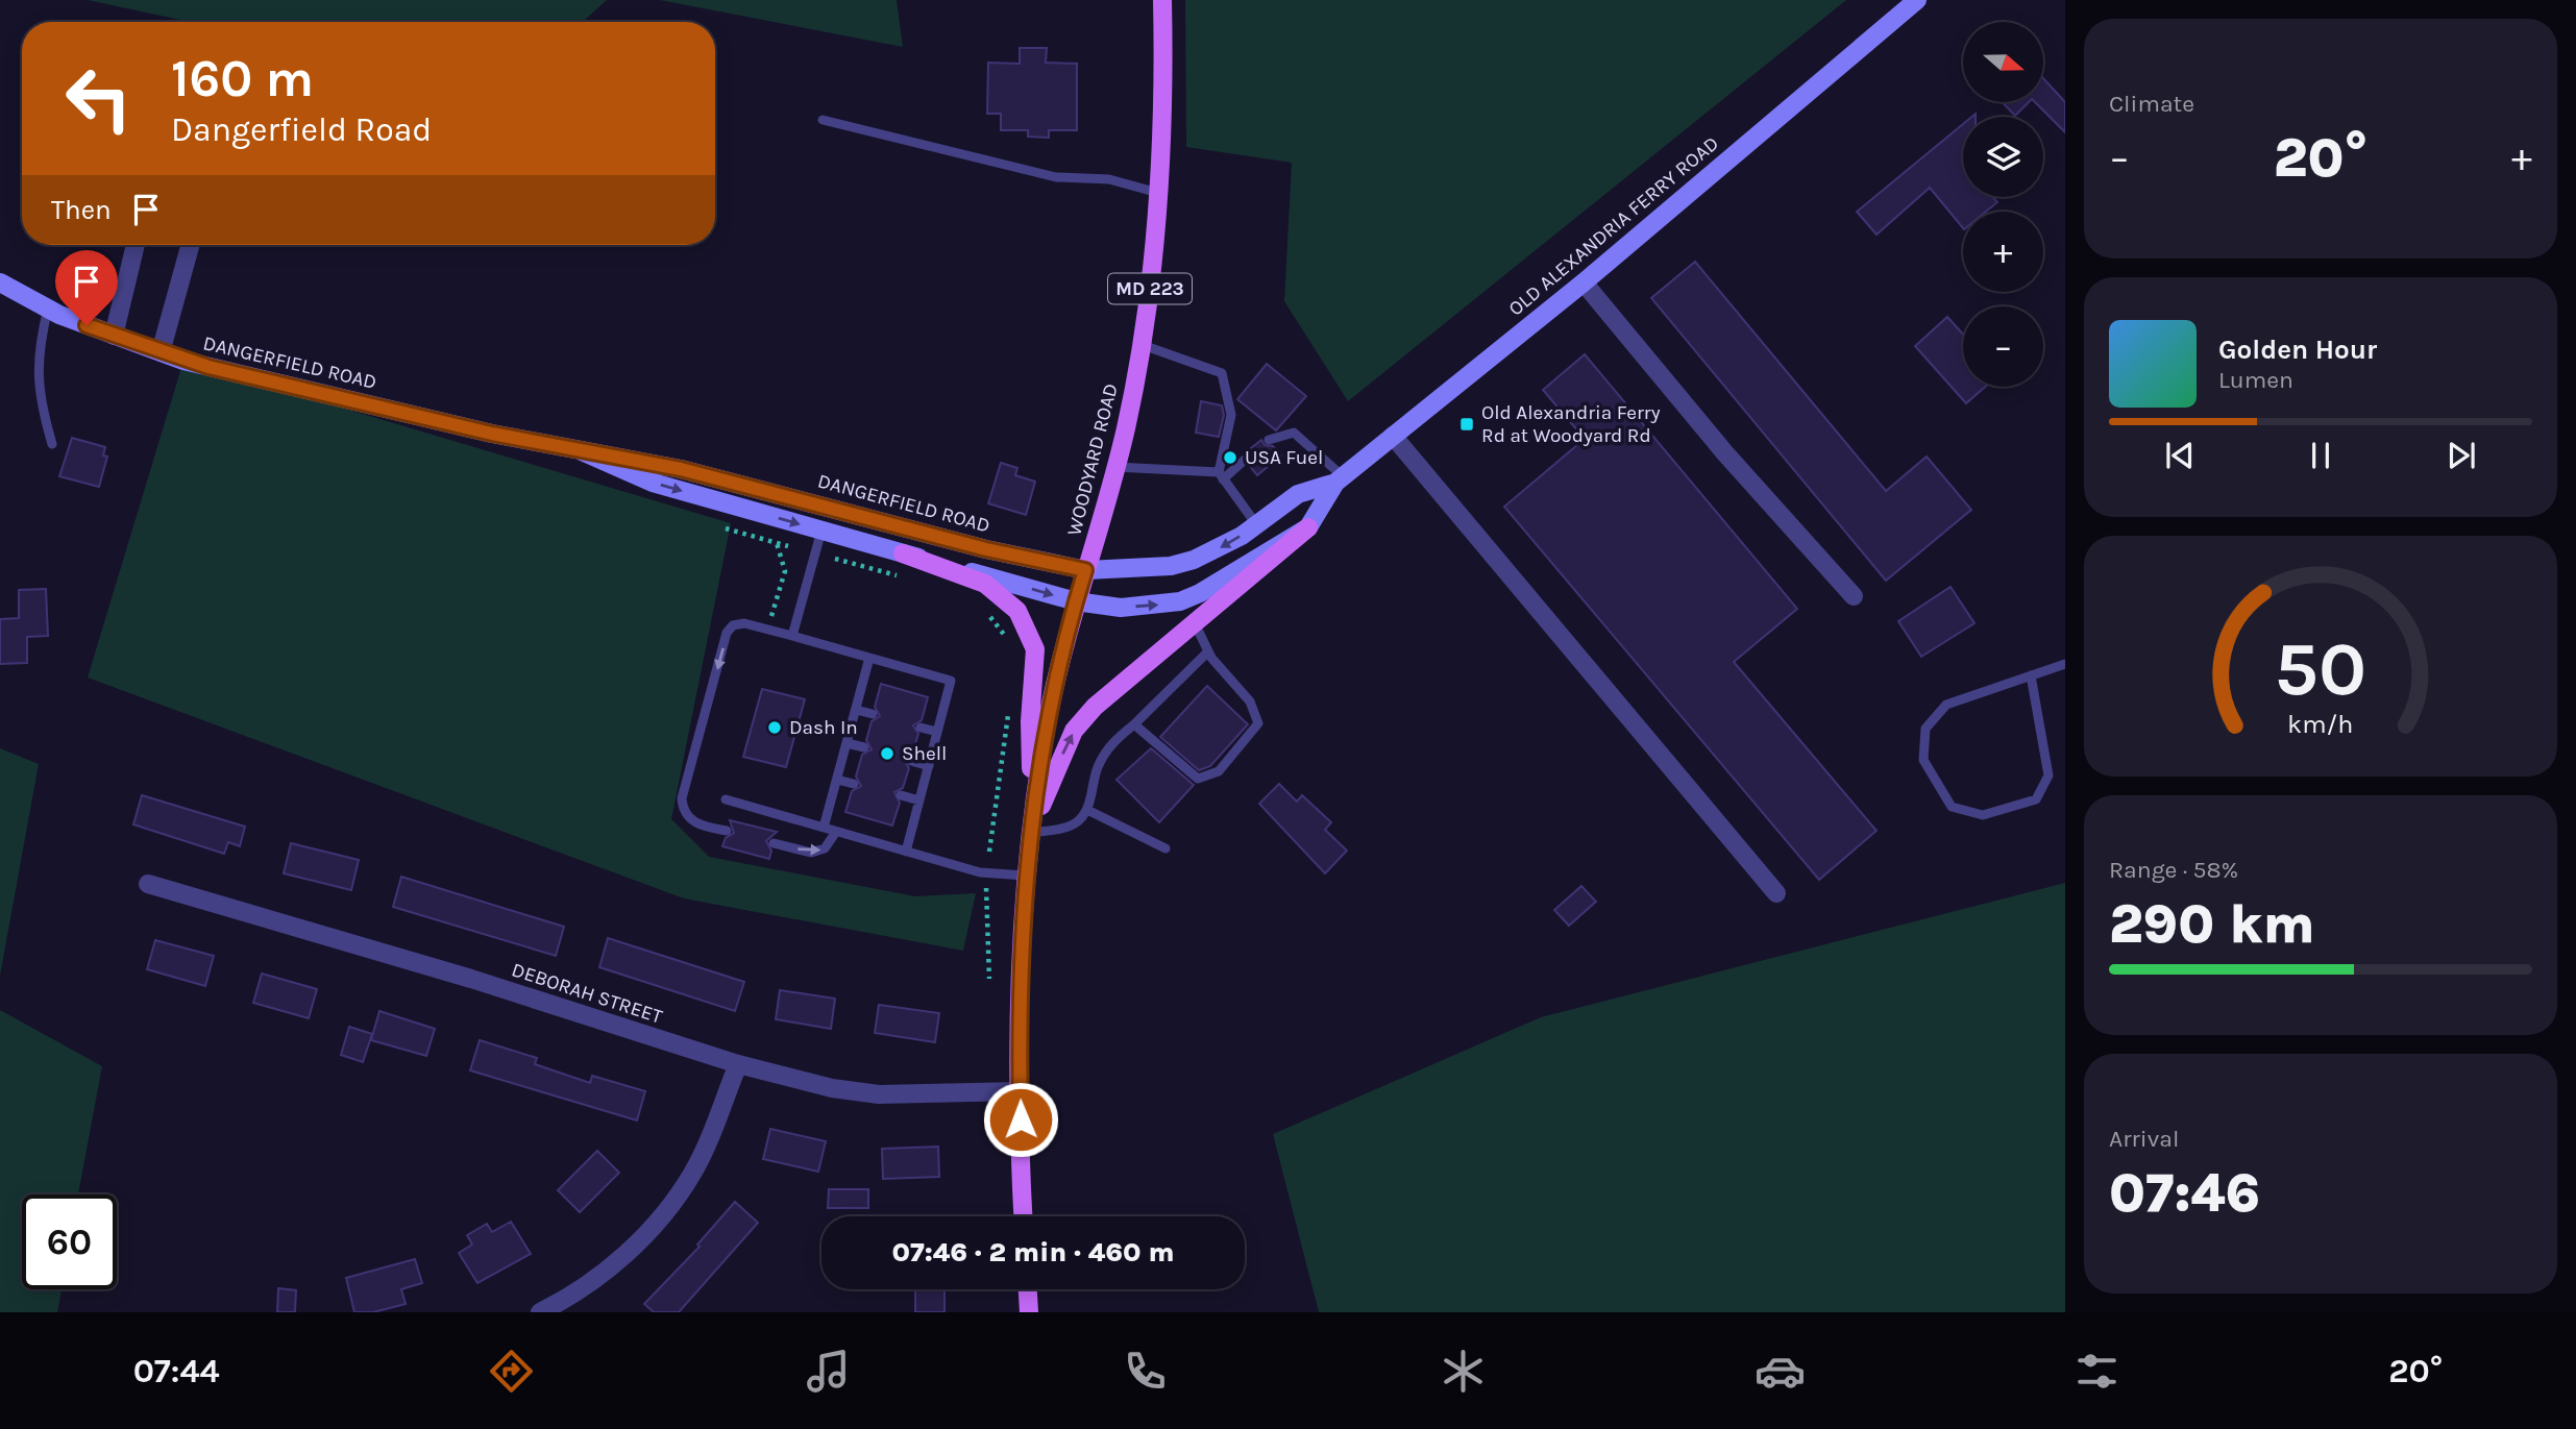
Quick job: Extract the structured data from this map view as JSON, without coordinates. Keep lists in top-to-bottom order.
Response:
{
  "streets": {
    "main road": ["MD 223", "WOODYARD ROAD"],
    "street": ["OLD ALEXANDRIA FERRY ROAD", "DANGERFIELD ROAD", "DEBORAH STREET"]
  },
  "crossings": [
    ["OLD ALEXANDRIA FERRY ROAD", "DANGERFIELD ROAD"],
    ["OLD ALEXANDRIA FERRY ROAD", "WOODYARD ROAD"],
    ["DANGERFIELD ROAD", "WOODYARD ROAD"],
    ["WOODYARD ROAD", "DEBORAH STREET"]
  ],
  "places": {
    "transit": ["Old Alexandria Ferry Rd at Woodyard Rd"],
    "other": ["USA Fuel", "Dash In", "Shell"]
  },
  "north": "right",
  "page": {
    "tile": [
      "Climate",
      ["Range · 58%", "290 km"],
      ["Arrival", "07:46"]
    ],
    "map_buttons": ["+", "−"],
    "turn": ["160 m", "Dangerfield Road"],
    "heat": ["−", "20°", "+"],
    "then": "Then",
    "song": ["Golden Hour", "Lumen"],
    "limit": "60",
    "trip": "07:46 · 2 min · 460 m",
    "tabs": ["07:44", "20°"],
    "gauge": ["50", "km/h"]
  }
}
